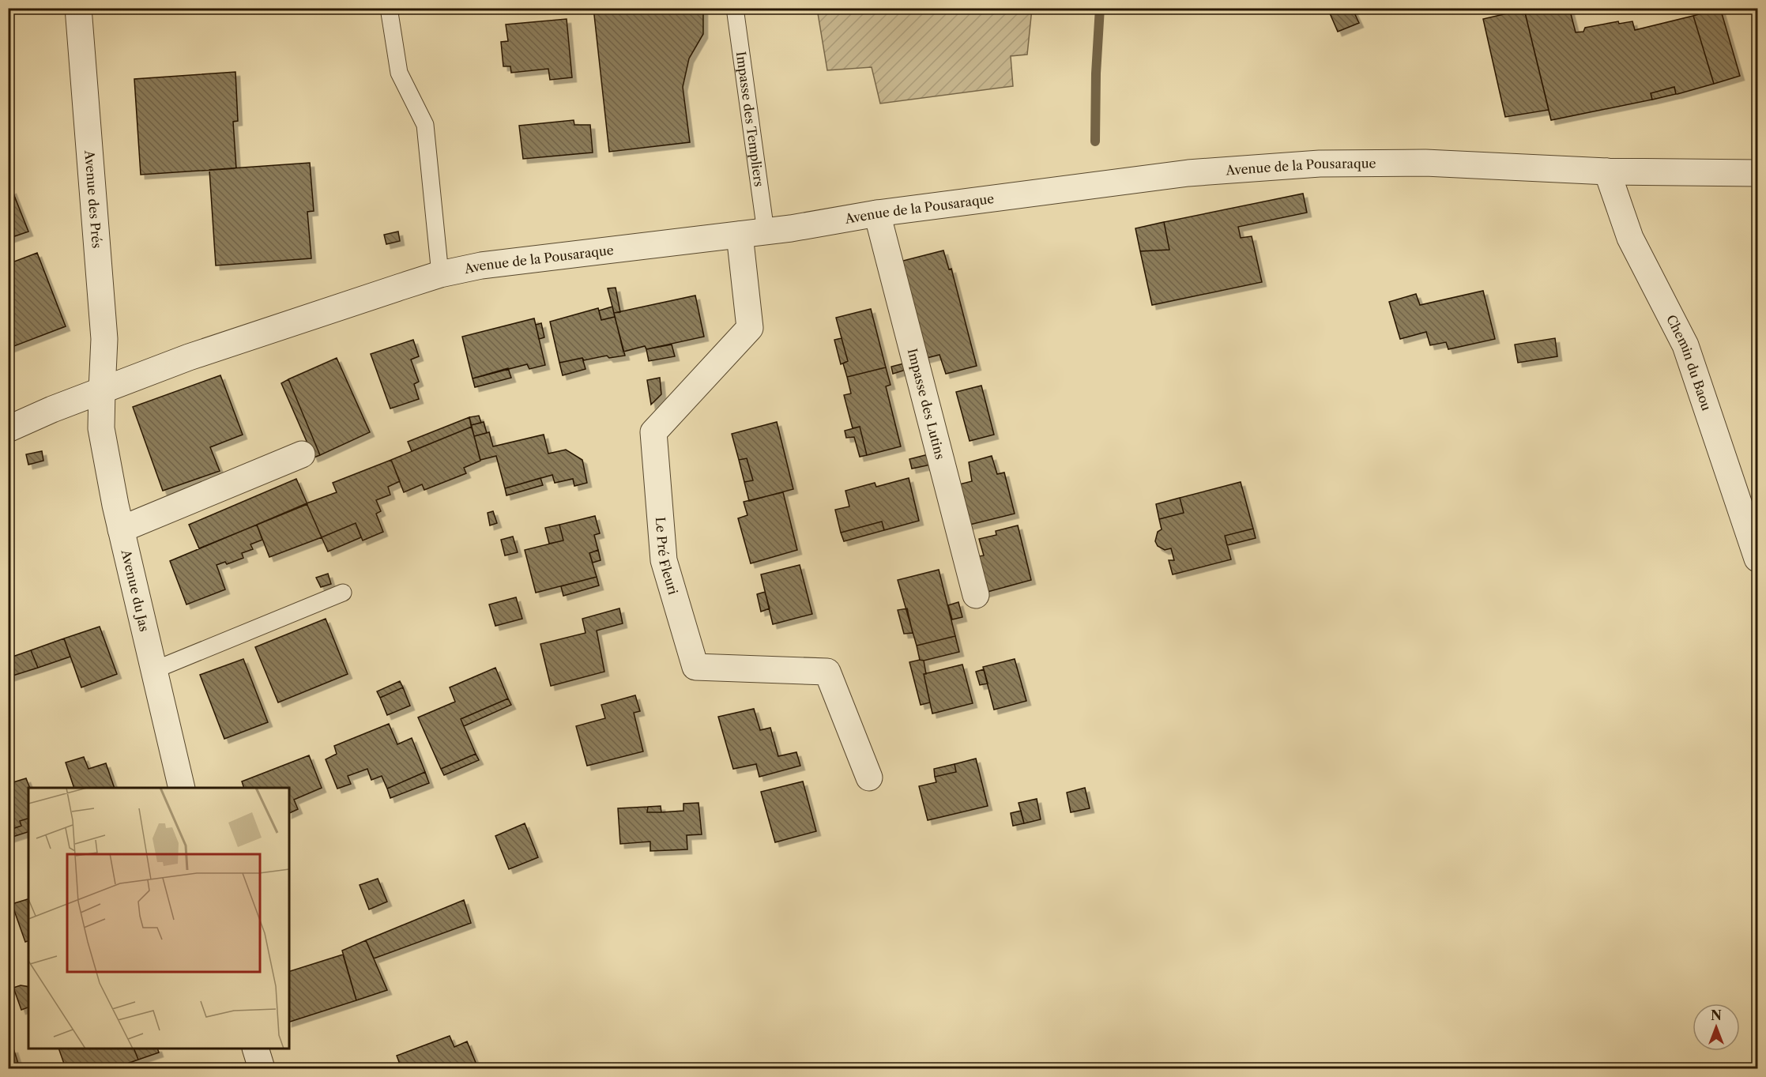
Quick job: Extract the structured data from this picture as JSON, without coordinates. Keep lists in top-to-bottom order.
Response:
{
  "streets": {
    "street": [
      "Avenue de la Pousaraque",
      "Avenue des Prés",
      "Chemin du Baou",
      "Impasse des Lutins",
      "Le Pré Fleuri",
      "Avenue du Jas"
    ],
    "lane": ["Impasse des Templiers"]
  },
  "crossings": [
    ["Impasse des Templiers", "Avenue de la Pousaraque"],
    ["Avenue de la Pousaraque", "Avenue des Prés"],
    ["Avenue de la Pousaraque", "Chemin du Baou"],
    ["Avenue de la Pousaraque", "Impasse des Lutins"],
    ["Avenue de la Pousaraque", "Le Pré Fleuri"],
    ["Avenue de la Pousaraque", "Avenue du Jas"],
    ["Avenue des Prés", "Avenue du Jas"]
  ],
  "north": "top"
}
